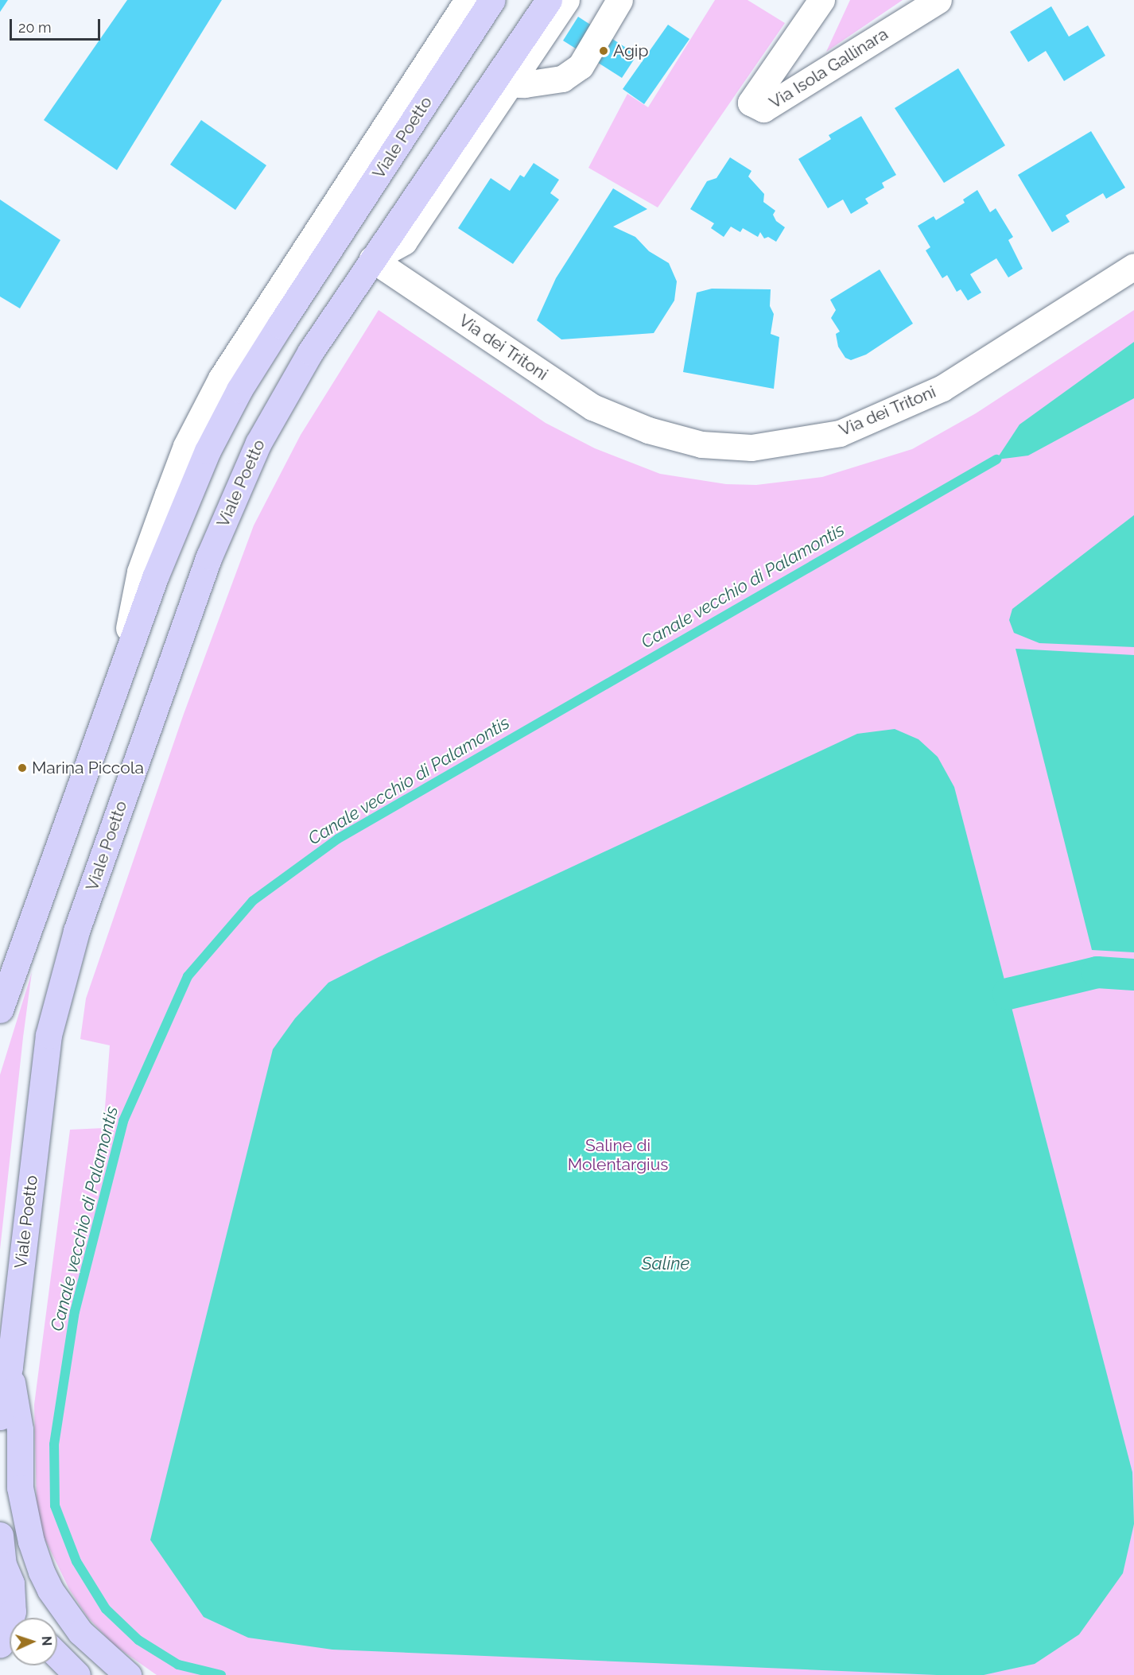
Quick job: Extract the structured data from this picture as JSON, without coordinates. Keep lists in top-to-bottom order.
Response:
{
  "streets": {
    "main road": ["Viale Poetto"],
    "street": ["Via Isola Gallinara", "Via dei Tritoni"]
  },
  "crossings": [
    ["Viale Poetto", "Via dei Tritoni"]
  ],
  "water": ["Canale vecchio di Palamontis", "Saline"],
  "parks": ["Saline di Molentargius"],
  "places": ["Agip", "Marina Piccola"],
  "scale_bar": "20 m",
  "north": "right"
}
